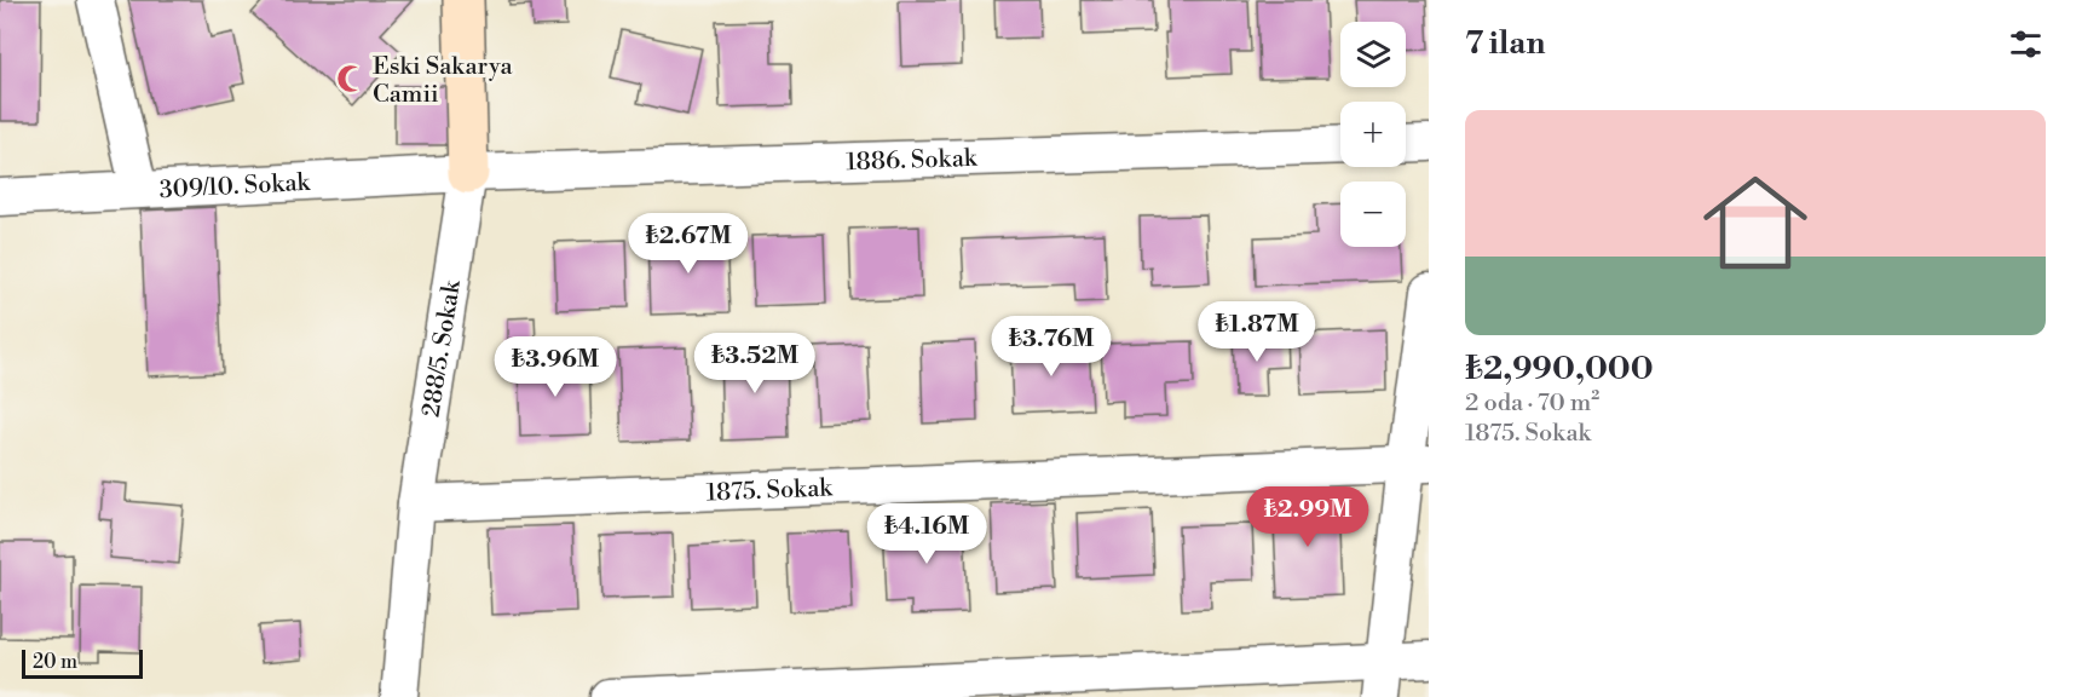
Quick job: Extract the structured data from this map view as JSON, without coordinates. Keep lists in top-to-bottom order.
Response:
{
  "streets": {
    "street": [
      "1886. Sokak",
      "309/10. Sokak",
      "288/5. Sokak",
      "1875. Sokak"
    ]
  },
  "crossings": [
    ["1886. Sokak", "309/10. Sokak"],
    ["1886. Sokak", "288/5. Sokak"],
    ["309/10. Sokak", "288/5. Sokak"],
    ["288/5. Sokak", "1875. Sokak"]
  ],
  "places": {
    "mosque": ["Eski Sakarya Camii"]
  },
  "scale_bar": "20 m",
  "page": {
    "heading": "7 ilan",
    "map_buttons": ["+", "−"],
    "list": [
      {
        "name": "₺2,990,000",
        "note": "2 oda · 70 m² · 1875. Sokak"
      }
    ],
    "price": [
      "₺2.67M",
      "₺1.87M",
      "₺3.76M",
      "₺3.52M",
      "₺3.96M",
      "₺2.99M",
      "₺4.16M"
    ],
    "scale": "20 m"
  }
}
